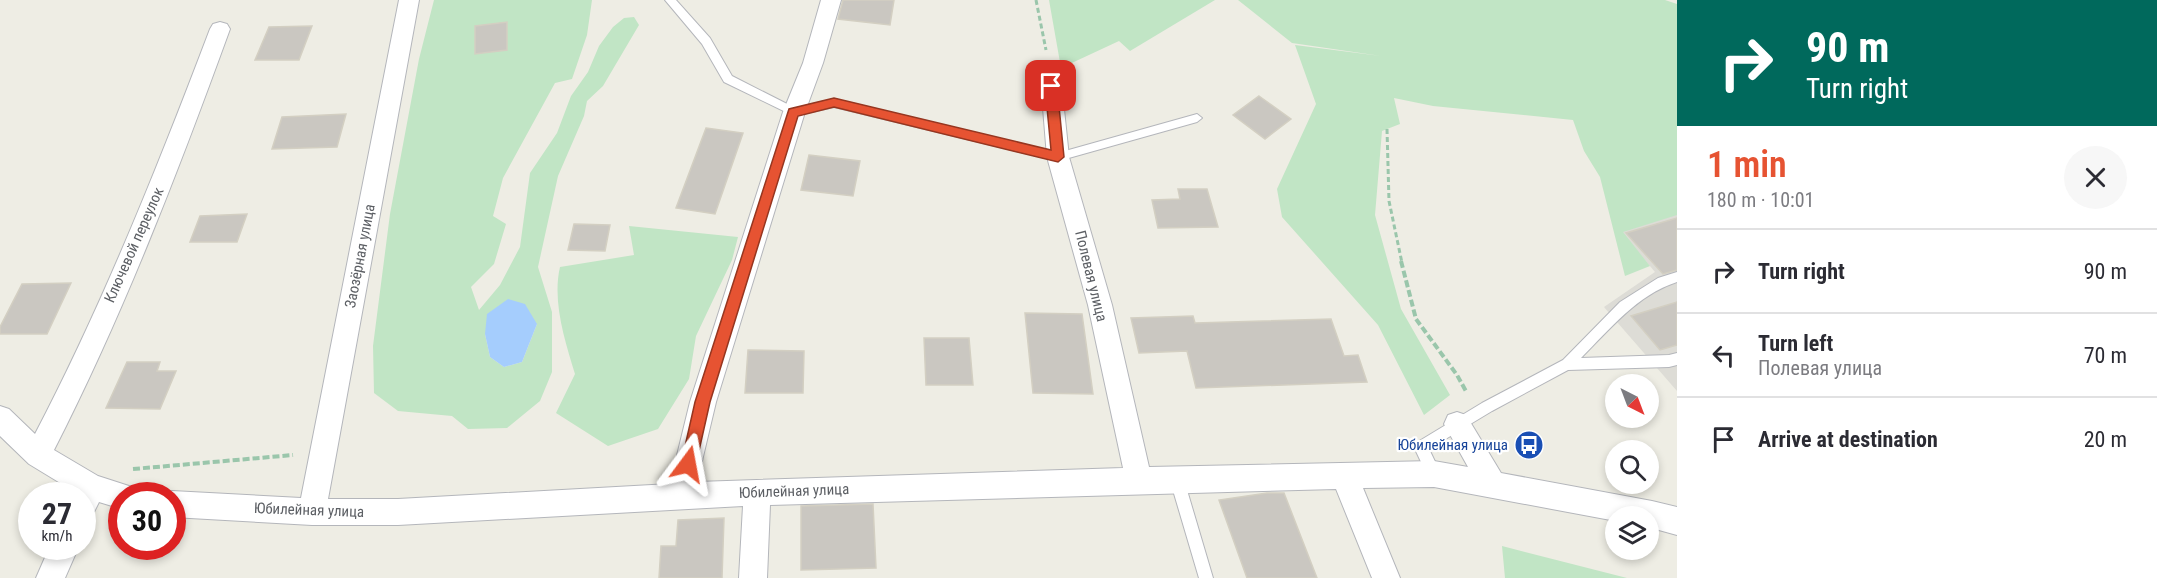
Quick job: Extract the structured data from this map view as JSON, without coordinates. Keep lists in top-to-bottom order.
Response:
{
  "streets": {
    "street": [
      "Ключевой переулок",
      "Заозёрная улица",
      "Полевая улица",
      "Юбилейная улица"
    ]
  },
  "crossings": [
    ["Заозёрная улица", "Юбилейная улица"],
    ["Полевая улица", "Юбилейная улица"]
  ],
  "places": {
    "bus stop": ["Юбилейная улица"]
  },
  "north": "bottom right",
  "page": {
    "turn": ["90 m", "Turn right"],
    "heading": ["1 min", "180 m · 10:01"],
    "list": [
      {
        "name": "Turn right",
        "value": "90 m"
      },
      {
        "name": "Turn left",
        "note": "Полевая улица",
        "value": "70 m"
      },
      {
        "name": "Arrive at destination",
        "value": "20 m"
      }
    ],
    "speed": "27 km/h",
    "limit": "30"
  }
}
